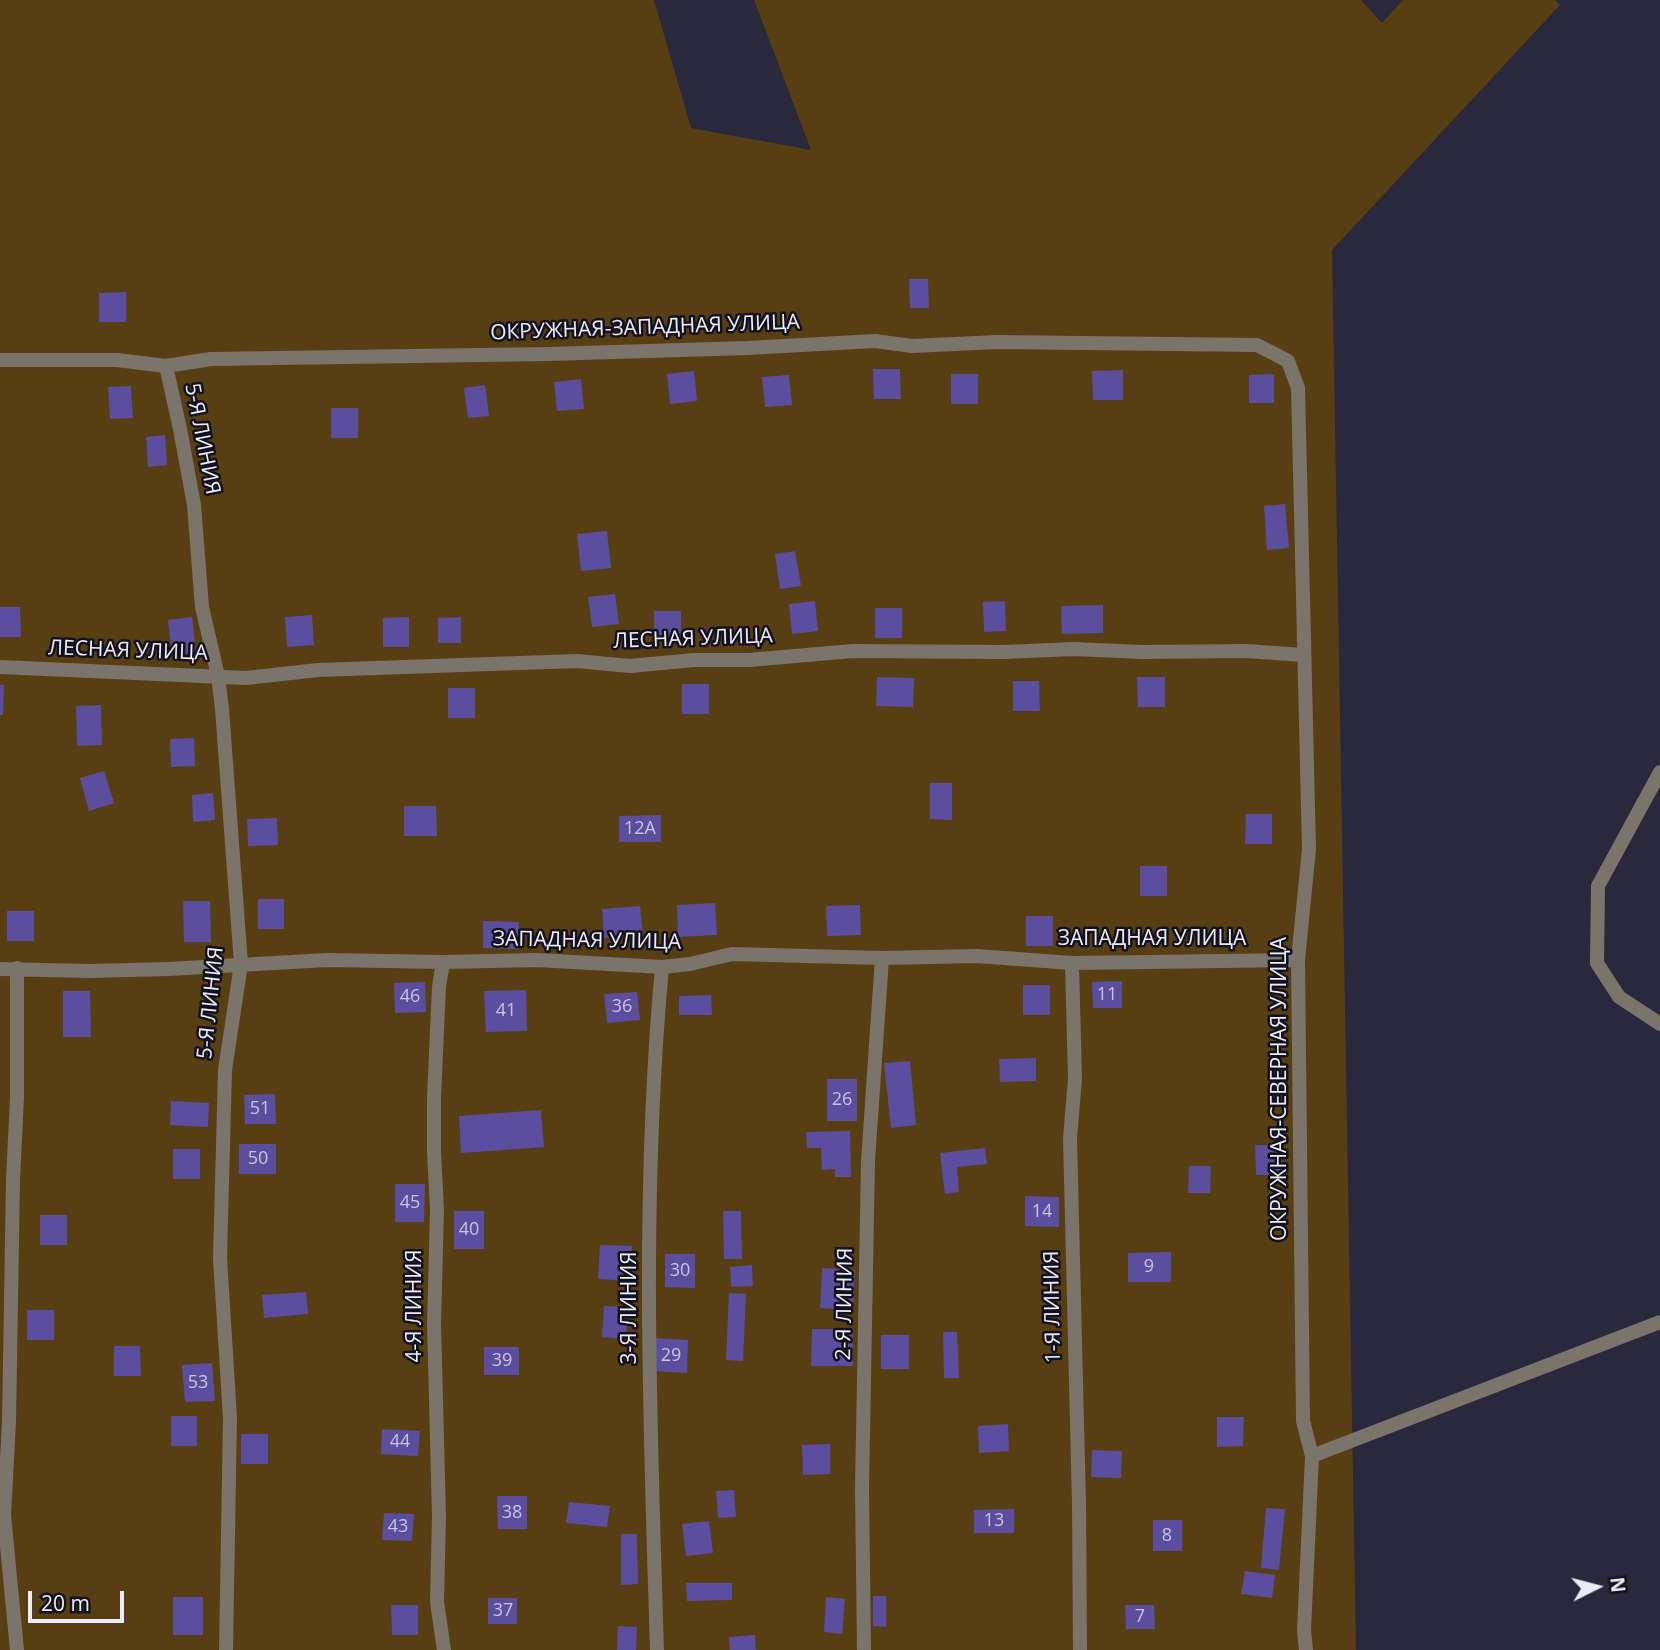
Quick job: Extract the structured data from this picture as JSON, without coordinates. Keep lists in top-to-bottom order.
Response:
{
  "streets": {
    "street": [
      "ОКРУЖНАЯ-ЗАПАДНАЯ УЛИЦА",
      "5-Я ЛИНИЯ",
      "ЛЕСНАЯ УЛИЦА",
      "ЗАПАДНАЯ УЛИЦА",
      "ОКРУЖНАЯ-СЕВЕРНАЯ УЛИЦА",
      "2-Я ЛИНИЯ",
      "4-Я ЛИНИЯ",
      "1-Я ЛИНИЯ",
      "3-Я ЛИНИЯ"
    ]
  },
  "crossings": [
    ["ОКРУЖНАЯ-ЗАПАДНАЯ УЛИЦА", "5-Я ЛИНИЯ"],
    ["ОКРУЖНАЯ-ЗАПАДНАЯ УЛИЦА", "ОКРУЖНАЯ-СЕВЕРНАЯ УЛИЦА"],
    ["5-Я ЛИНИЯ", "ЛЕСНАЯ УЛИЦА"],
    ["5-Я ЛИНИЯ", "ЗАПАДНАЯ УЛИЦА"],
    ["ЛЕСНАЯ УЛИЦА", "ОКРУЖНАЯ-СЕВЕРНАЯ УЛИЦА"],
    ["ЗАПАДНАЯ УЛИЦА", "ОКРУЖНАЯ-СЕВЕРНАЯ УЛИЦА"],
    ["ЗАПАДНАЯ УЛИЦА", "2-Я ЛИНИЯ"],
    ["ЗАПАДНАЯ УЛИЦА", "4-Я ЛИНИЯ"],
    ["ЗАПАДНАЯ УЛИЦА", "1-Я ЛИНИЯ"],
    ["ЗАПАДНАЯ УЛИЦА", "3-Я ЛИНИЯ"]
  ],
  "house_numbers": [
    "12А",
    "11",
    "46",
    "36",
    "41",
    "26",
    "51",
    "50",
    "45",
    "14",
    "40",
    "9",
    "30",
    "29",
    "39",
    "53",
    "44",
    "38",
    "13",
    "43",
    "8",
    "37",
    "7"
  ],
  "scale_bar": "20 m",
  "north": "right"
}
